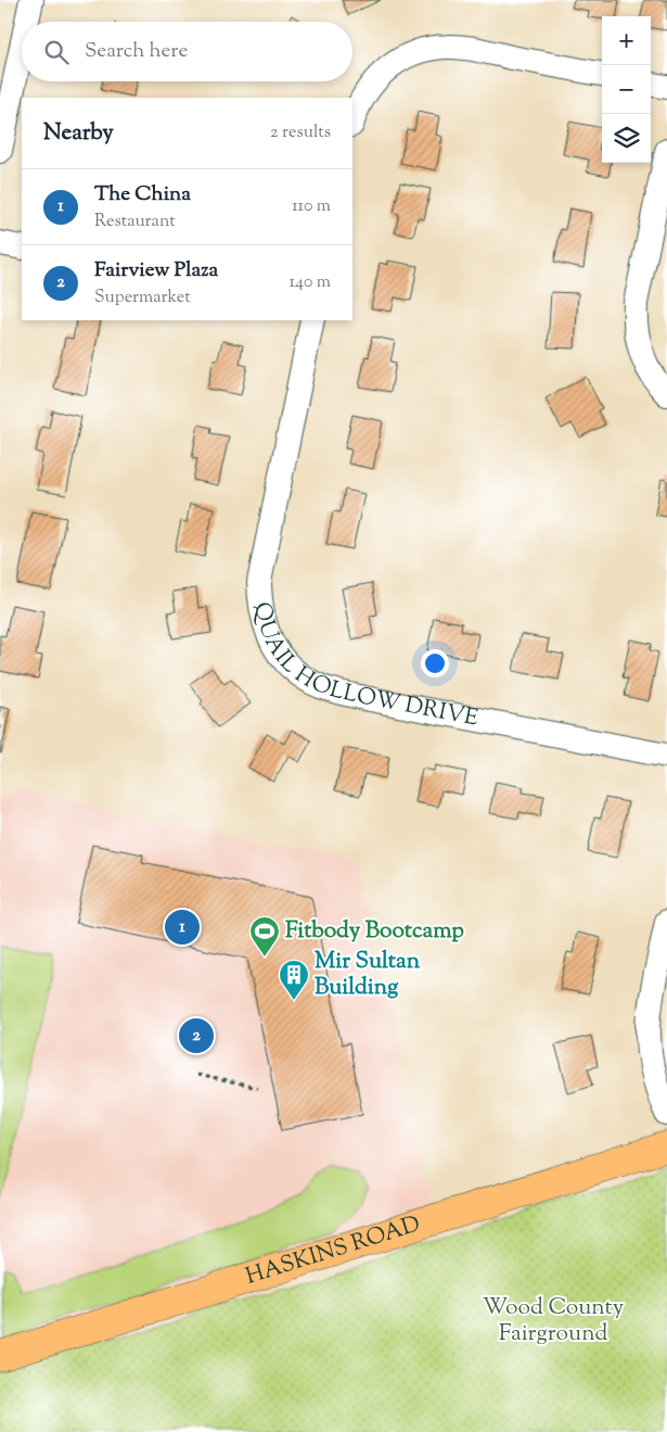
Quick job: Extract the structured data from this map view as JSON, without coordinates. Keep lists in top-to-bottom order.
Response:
{
  "streets": {
    "main road": ["HASKINS ROAD"],
    "street": ["QUAIL HOLLOW DRIVE"]
  },
  "parks": ["Wood County Fairground"],
  "places": {
    "sports": ["Fitbody Bootcamp"],
    "building": ["Mir Sultan Building"]
  },
  "page": {
    "map_buttons": ["+", "−"],
    "search": "Search here",
    "heading": ["Nearby", "2 results"],
    "list": [
      {
        "mark": "1",
        "name": "The China",
        "note": "Restaurant",
        "value": "110 m"
      },
      {
        "mark": "2",
        "name": "Fairview Plaza",
        "note": "Supermarket",
        "value": "140 m"
      }
    ],
    "pins": ["1", "2"]
  }
}
